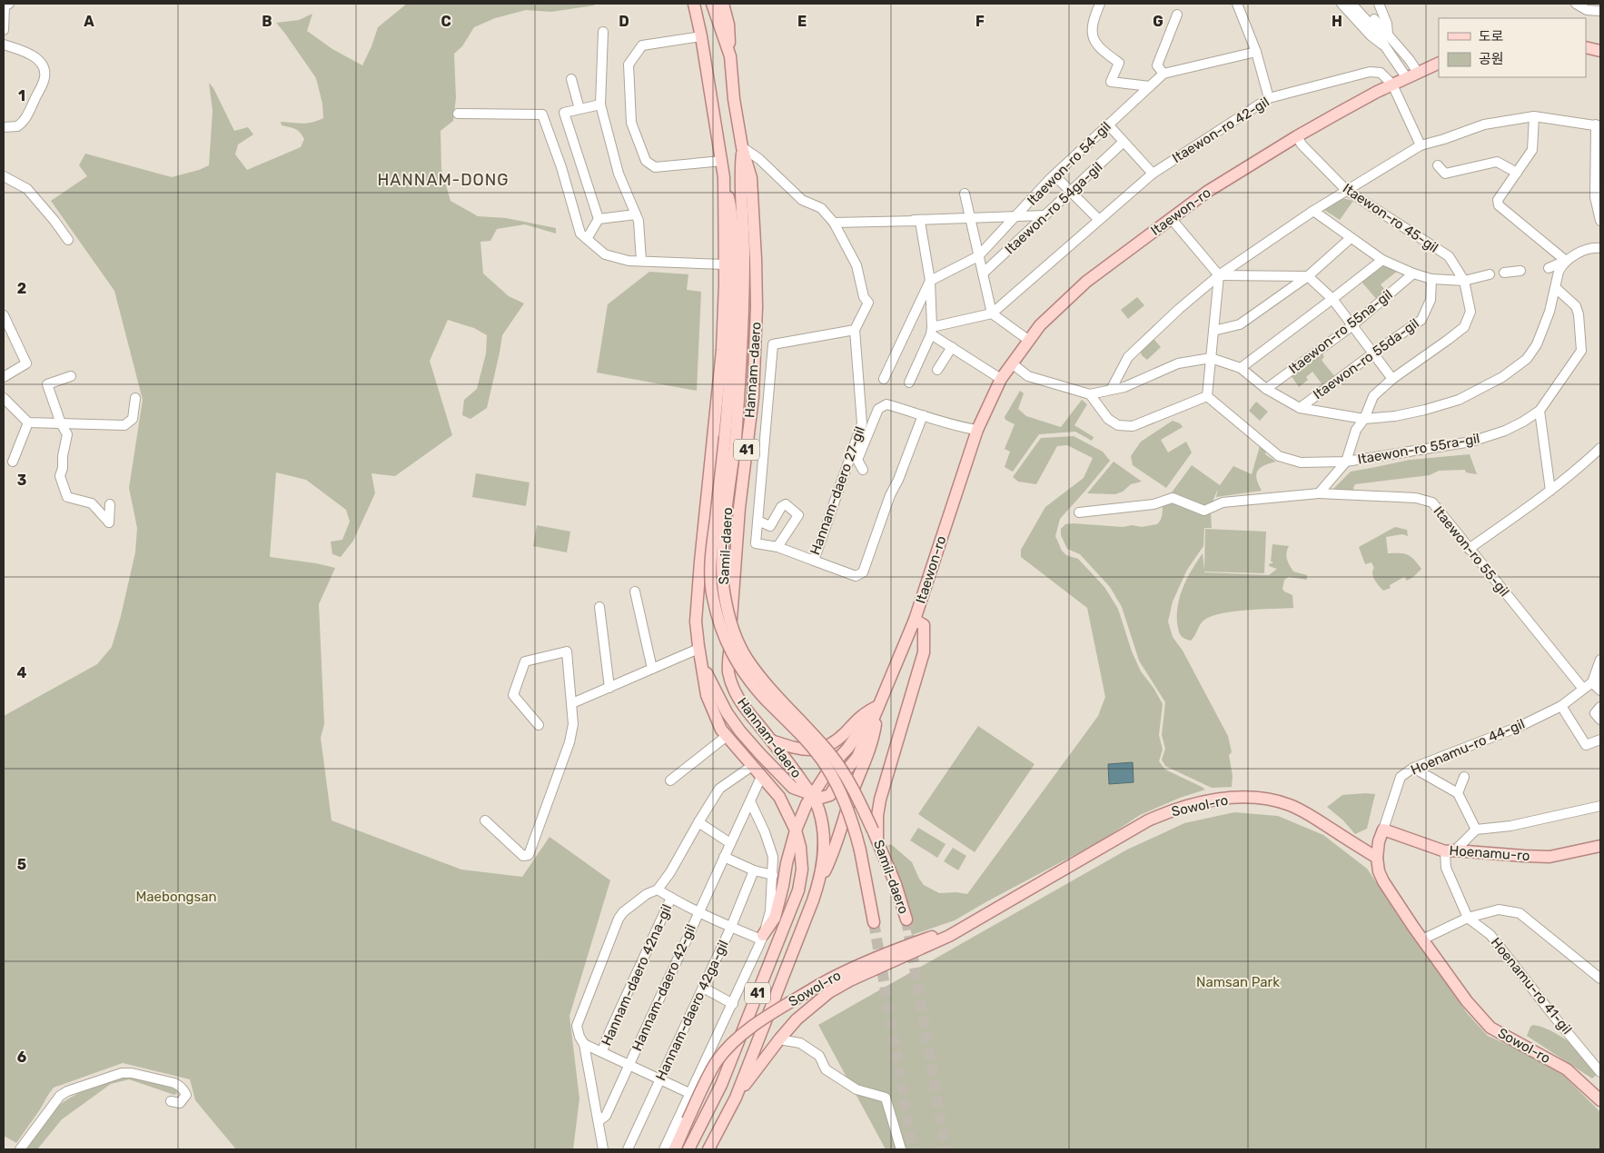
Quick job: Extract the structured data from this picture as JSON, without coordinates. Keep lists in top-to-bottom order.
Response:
{
  "streets": {
    "main road": [
      "Itaewon-ro",
      "Hannam-daero",
      "41",
      "Samil-daero",
      "Sowol-ro",
      "Hoenamu-ro"
    ],
    "street": [
      "Itaewon-ro 42-gil",
      "Itaewon-ro 54-gil",
      "Itaewon-ro 54ga-gil",
      "Itaewon-ro 45-gil",
      "Itaewon-ro 55na-gil",
      "Itaewon-ro 55da-gil",
      "Itaewon-ro 55ra-gil",
      "Hannam-daero 27-gil",
      "Itaewon-ro 55-gil",
      "Hoenamu-ro 44-gil",
      "Hannam-daero 42na-gil",
      "Hoenamu-ro 41-gil",
      "Hannam-daero 42-gil",
      "Hannam-daero 42ga-gil"
    ]
  },
  "crossings": [
    ["Itaewon-ro 42-gil", "Itaewon-ro"],
    ["Itaewon-ro", "Itaewon-ro 45-gil"],
    ["Itaewon-ro", "Hannam-daero"],
    ["Itaewon-ro", "Hannam-daero 42-gil"],
    ["Hannam-daero", "Hannam-daero 27-gil"],
    ["Hannam-daero", "Samil-daero"],
    ["Hannam-daero", "Sowol-ro"],
    ["Hannam-daero", "Hannam-daero 42-gil"],
    ["Hannam-daero 27-gil", "Samil-daero"],
    ["Itaewon-ro 55-gil", "Hoenamu-ro 44-gil"],
    ["Hoenamu-ro 44-gil", "Hoenamu-ro"],
    ["Hoenamu-ro", "Hoenamu-ro 41-gil"],
    ["Hannam-daero 42na-gil", "Hannam-daero 42-gil"],
    ["Hannam-daero 42-gil", "Hannam-daero 42ga-gil"]
  ],
  "districts": ["HANNAM-DONG"],
  "parks": ["Maebongsan", "Namsan Park"],
  "legend": ["도로", "공원"],
  "grid": {
    "columns": [
      "A",
      "B",
      "C",
      "D",
      "E",
      "F",
      "G",
      "H"
    ],
    "rows": [
      "1",
      "2",
      "3",
      "4",
      "5",
      "6"
    ]
  }
}
